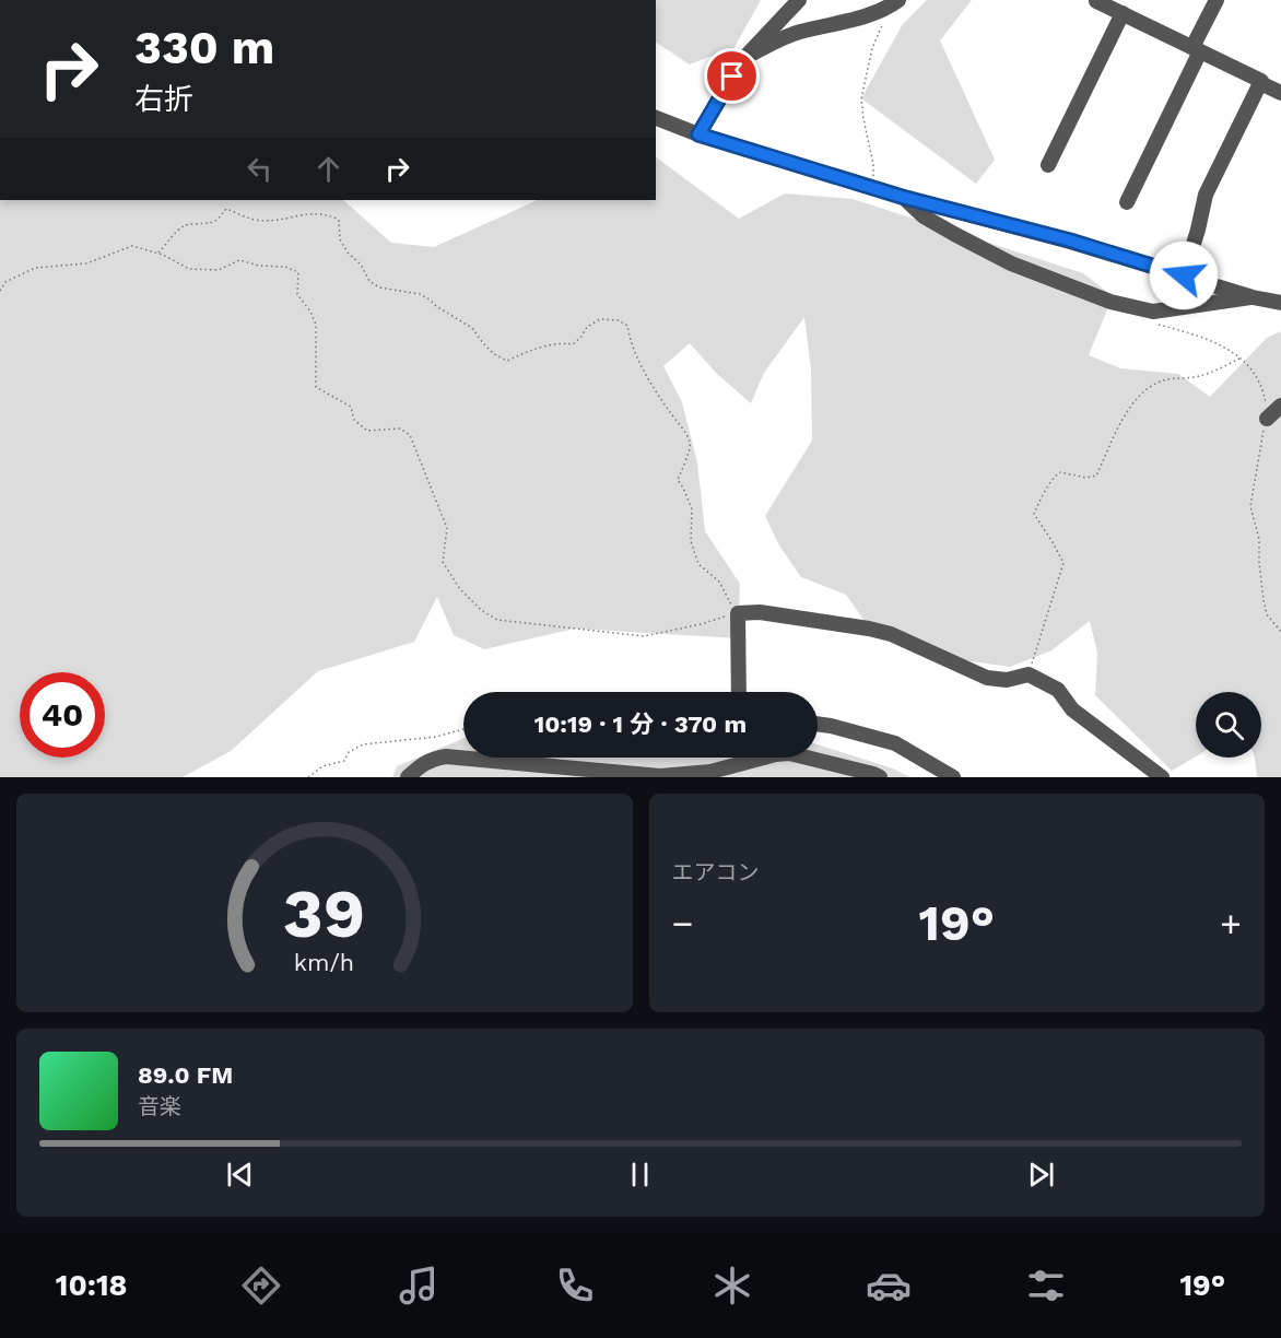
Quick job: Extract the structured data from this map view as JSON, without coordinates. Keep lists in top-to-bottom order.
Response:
{
  "page": {
    "turn": ["330 m", "右折"],
    "limit": "40",
    "trip": "10:19 · 1 分 · 370 m",
    "tile": "エアコン",
    "heat": ["−", "19°", "+"],
    "song": ["89.0 FM", "音楽"],
    "tabs": ["10:18", "19°"],
    "gauge": ["39", "km/h"]
  }
}
